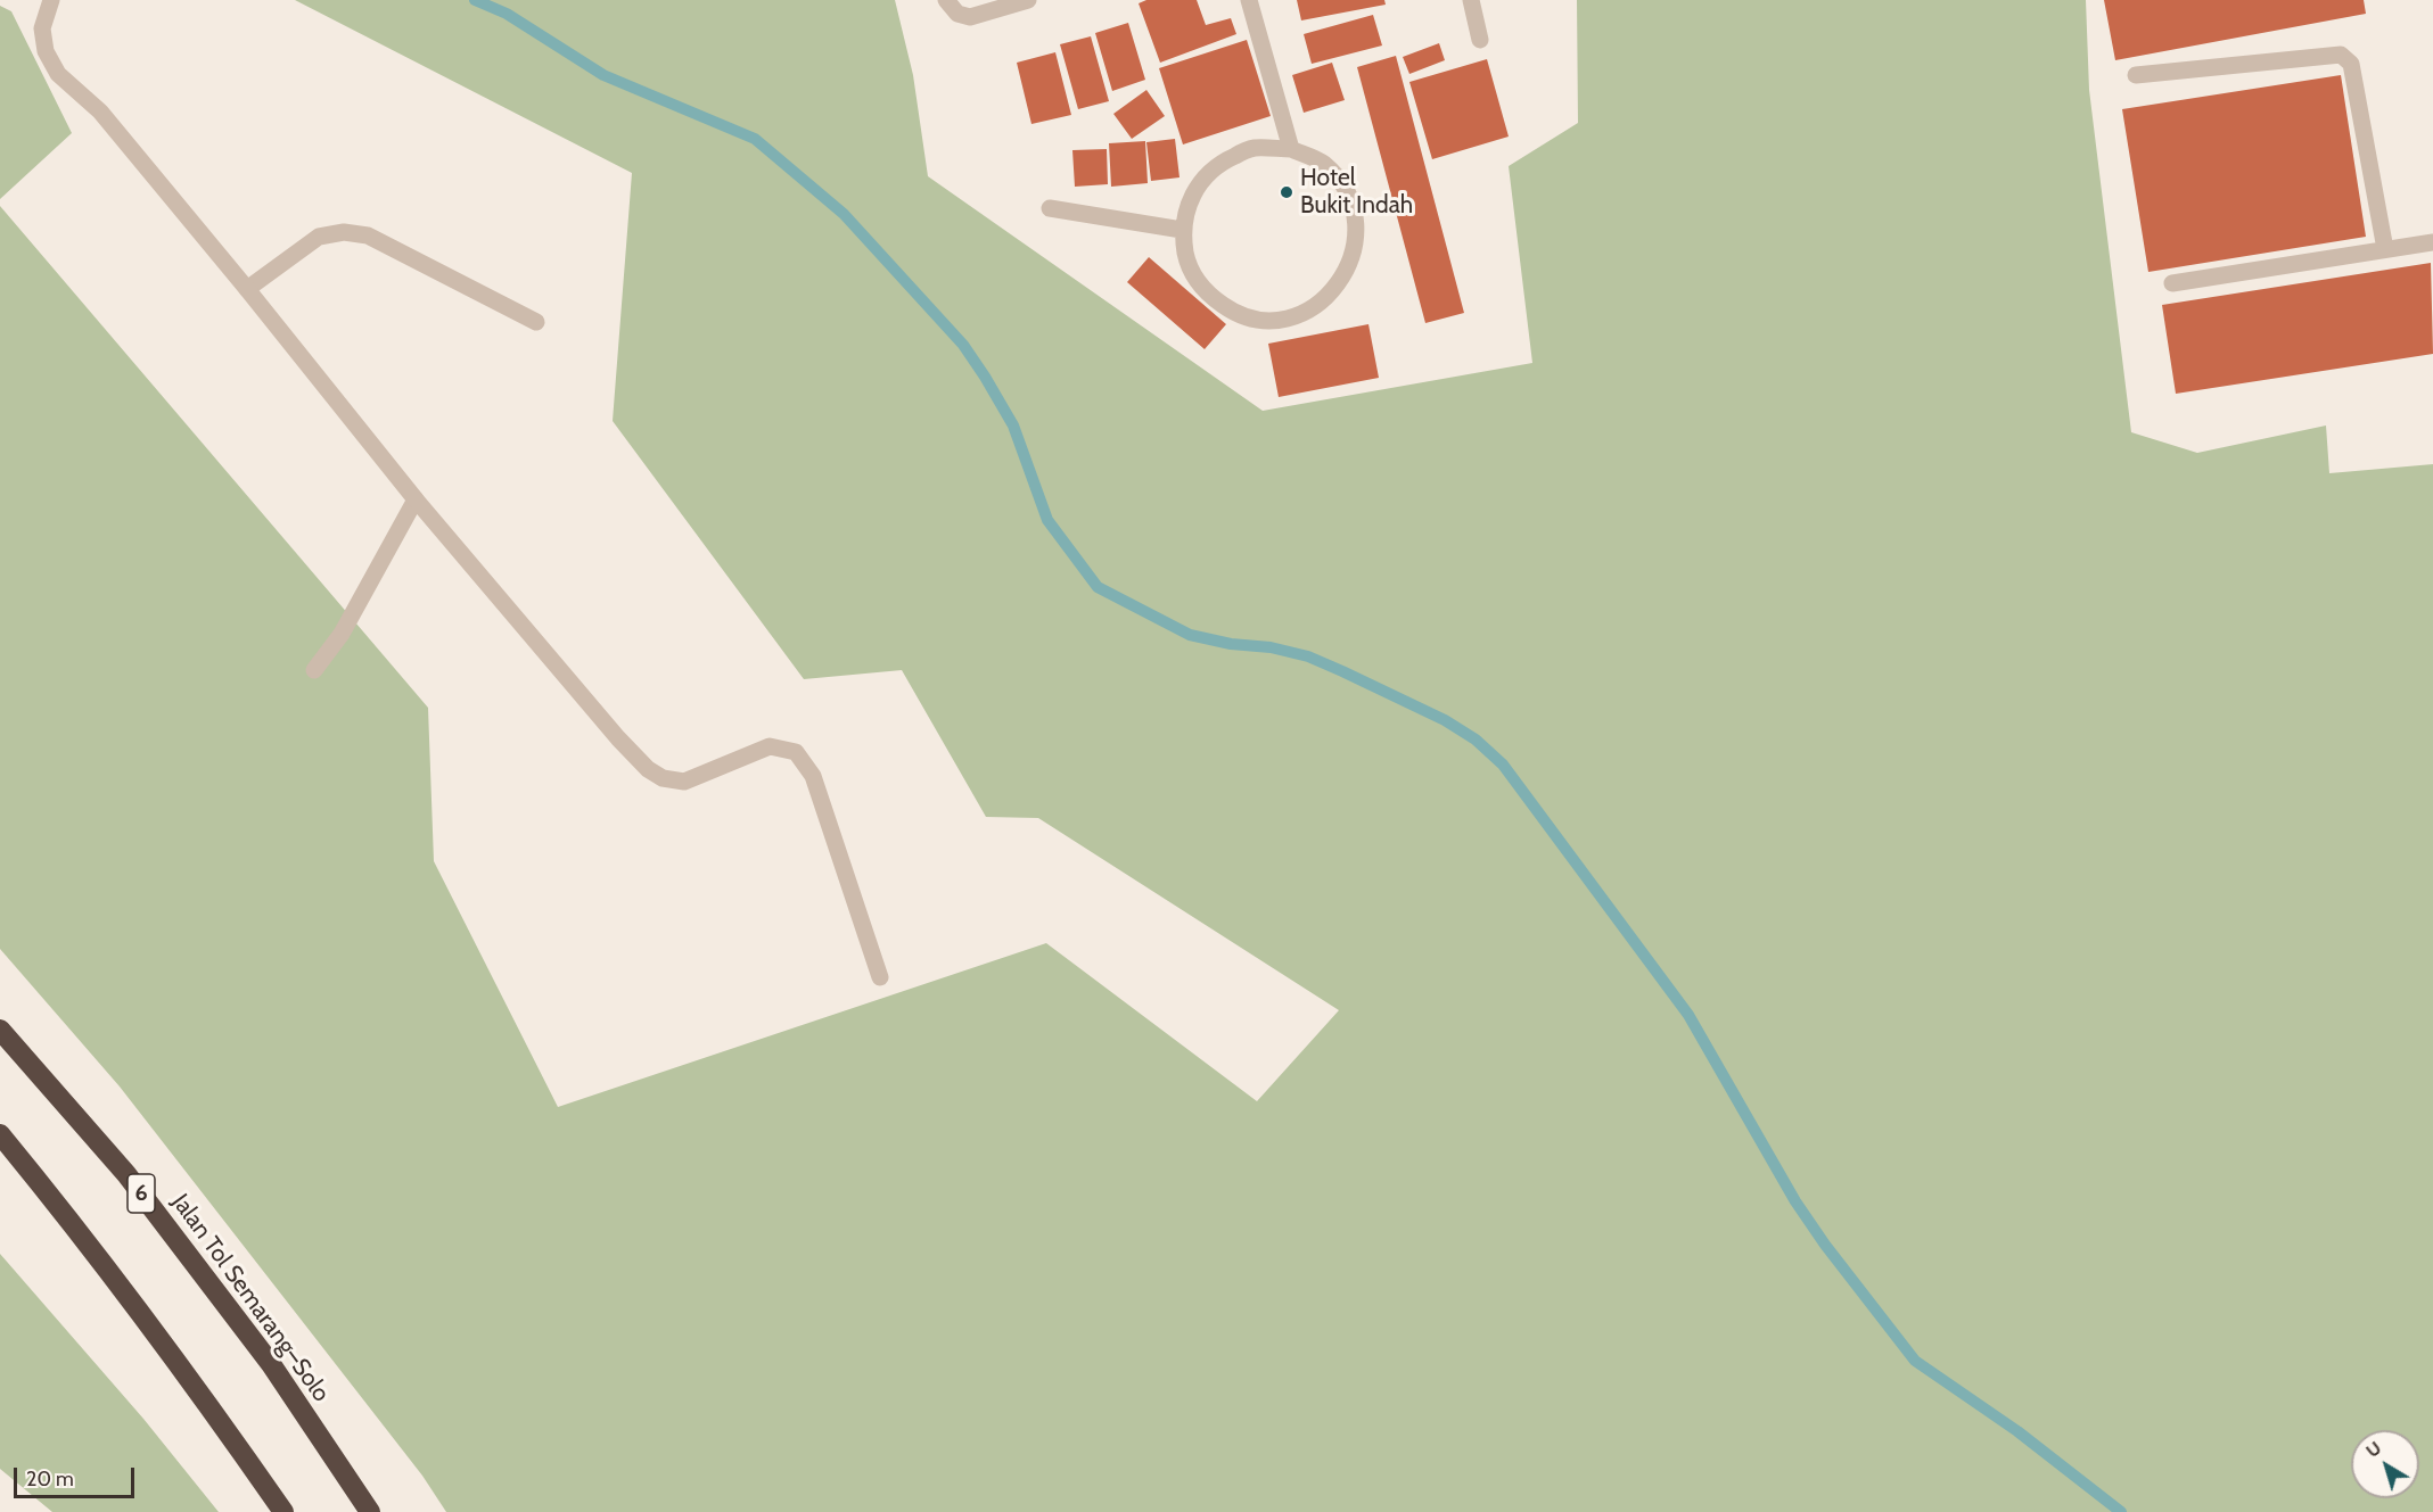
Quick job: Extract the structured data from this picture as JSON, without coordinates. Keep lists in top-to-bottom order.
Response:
{
  "streets": {
    "highway": ["6", "Jalan Tol Semarang–Solo"]
  },
  "places": ["Hotel Bukit Indah"],
  "scale_bar": "20 m",
  "north": "top left"
}
